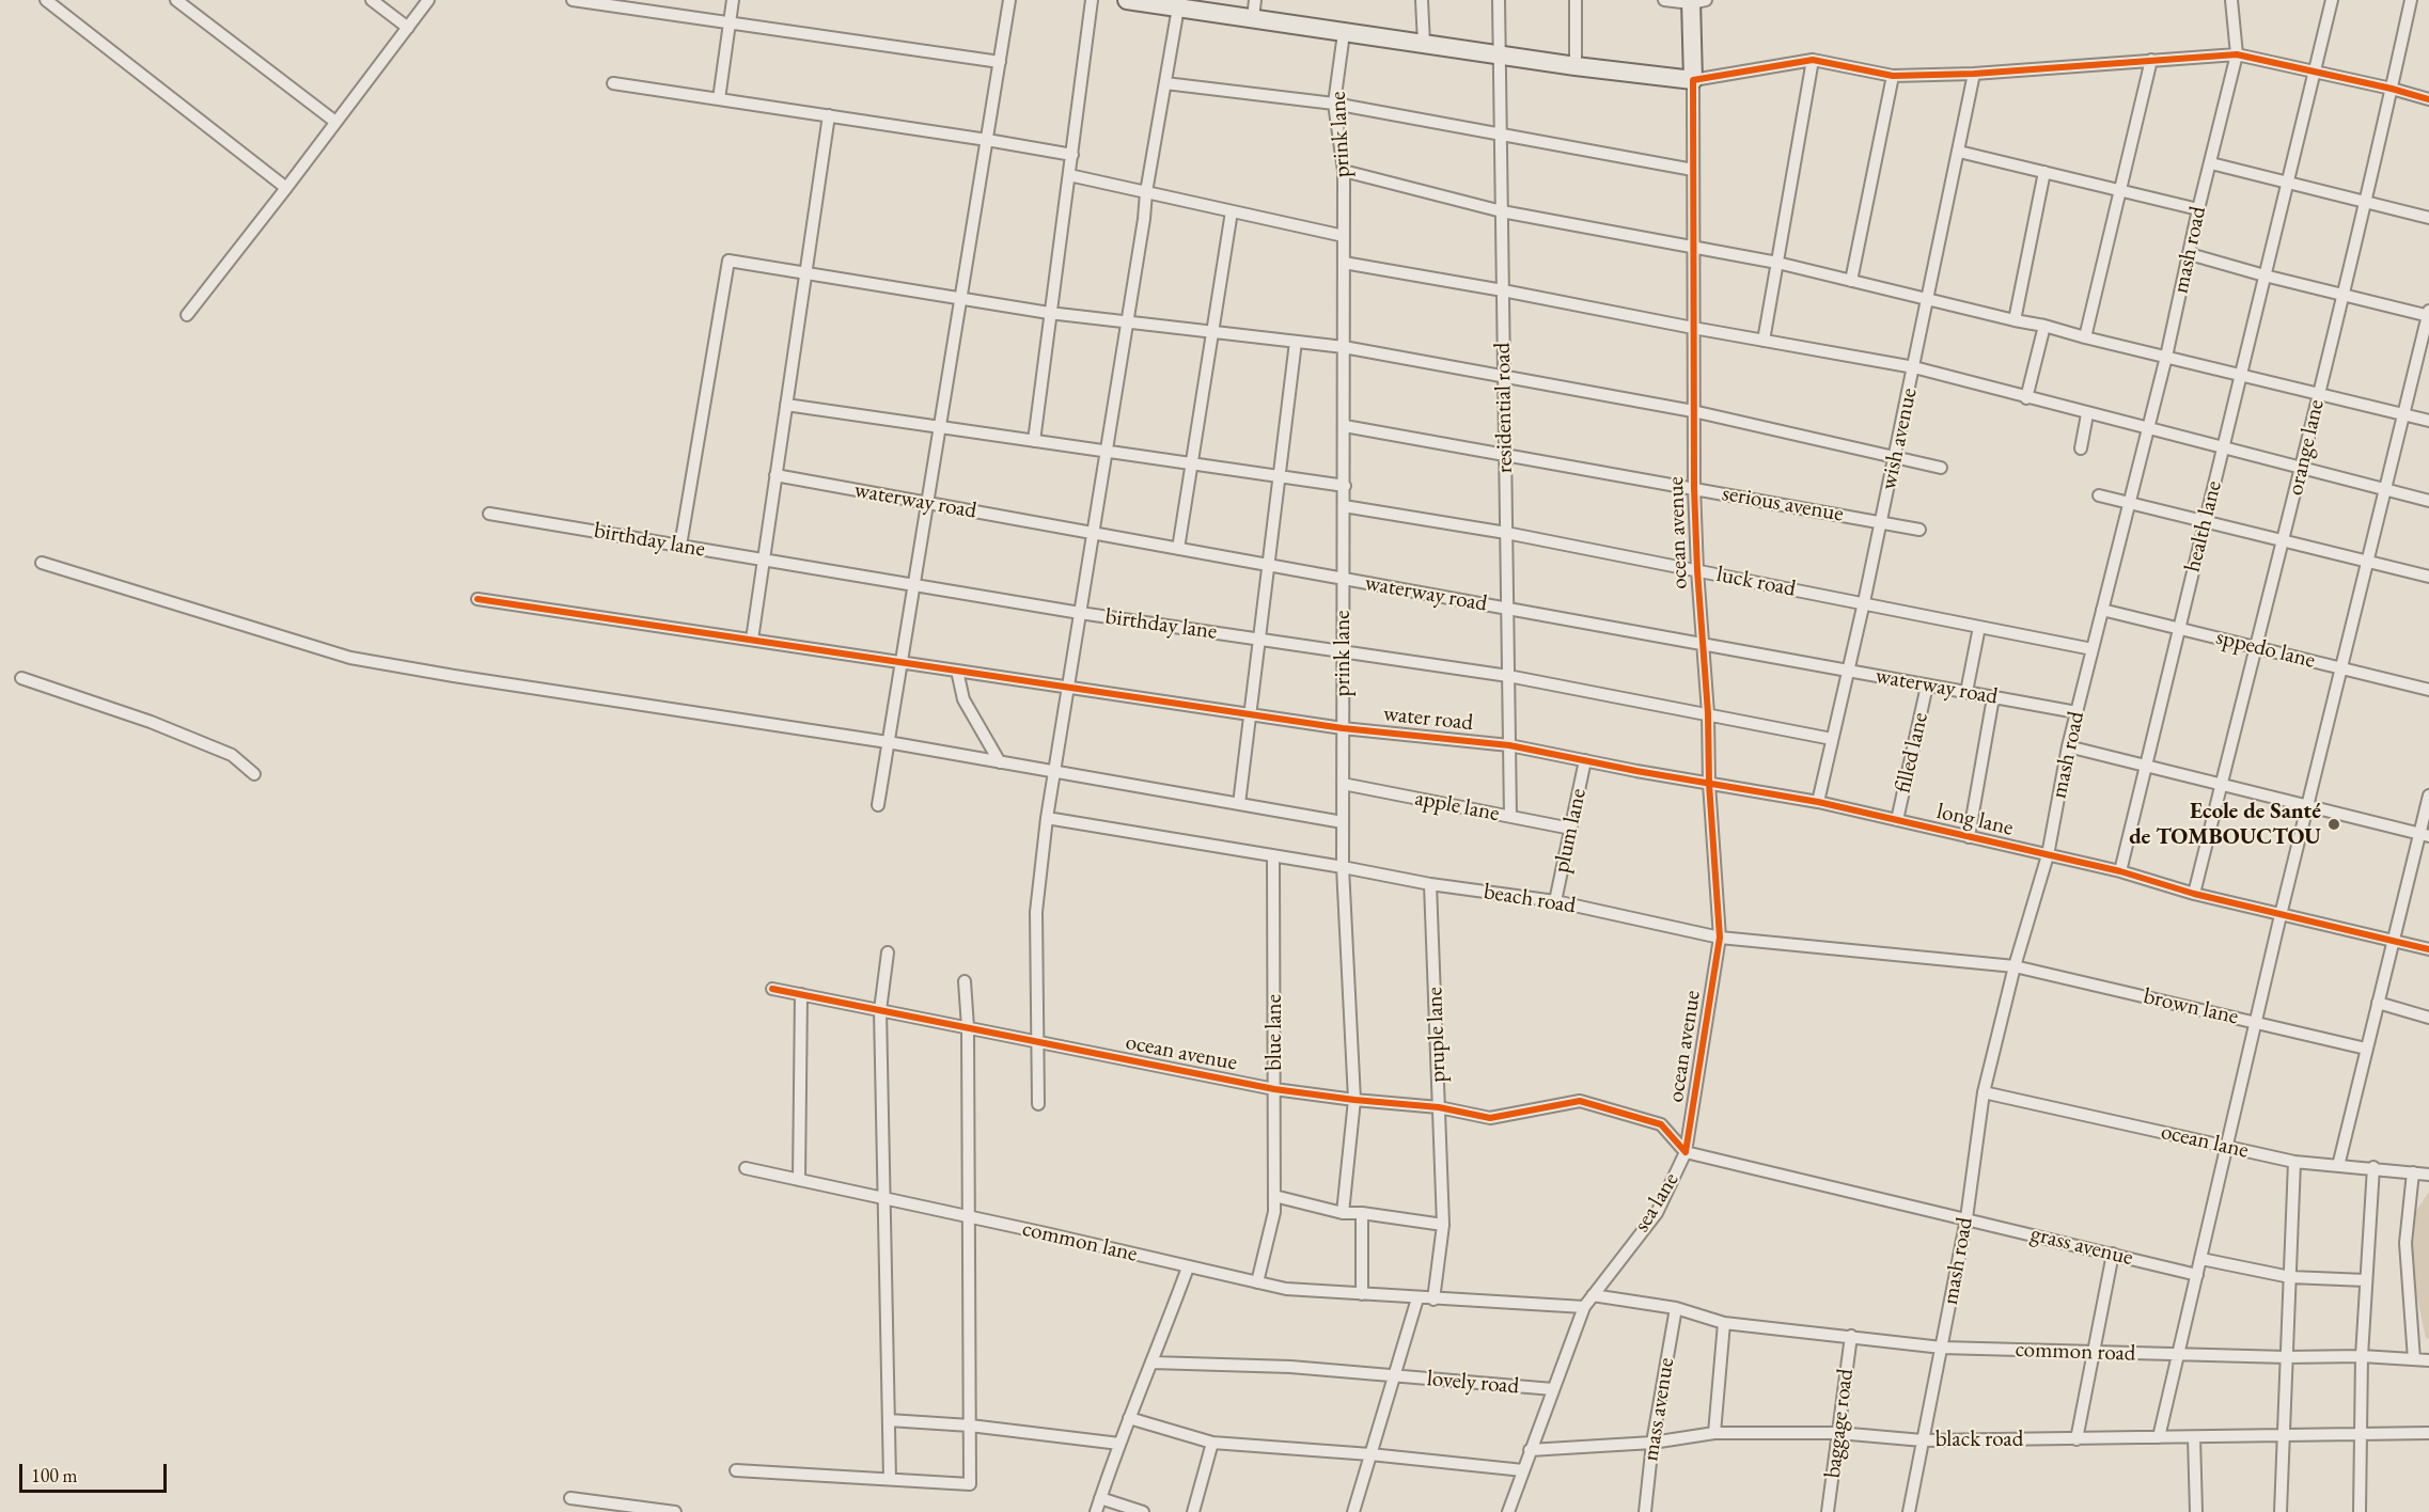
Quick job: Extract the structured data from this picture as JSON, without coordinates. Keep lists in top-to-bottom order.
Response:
{
  "streets": {
    "street": [
      "prink lane",
      "mash road",
      "residential road",
      "wish avenue",
      "orange lane",
      "waterway road",
      "serious avenue",
      "health lane",
      "ocean avenue",
      "birthday lane",
      "luck road",
      "sppedo lane",
      "water road",
      "filled lane",
      "apple lane",
      "long lane",
      "plum lane",
      "beach road",
      "brown lane",
      "blue lane",
      "pruple lane",
      "ocean lane",
      "sea lane",
      "common lane",
      "grass avenue",
      "common road",
      "lovely road",
      "mass avenue",
      "baggage road",
      "black road"
    ]
  },
  "crossings": [
    ["prink lane", "waterway road"],
    ["prink lane", "serious avenue"],
    ["prink lane", "ocean avenue"],
    ["prink lane", "birthday lane"],
    ["prink lane", "luck road"],
    ["prink lane", "water road"],
    ["prink lane", "apple lane"],
    ["prink lane", "beach road"],
    ["mash road", "waterway road"],
    ["mash road", "luck road"],
    ["mash road", "sppedo lane"],
    ["mash road", "long lane"],
    ["mash road", "beach road"],
    ["mash road", "brown lane"],
    ["mash road", "ocean lane"],
    ["mash road", "sea lane"],
    ["mash road", "grass avenue"],
    ["mash road", "common road"],
    ["mash road", "black road"],
    ["residential road", "waterway road"],
    ["residential road", "serious avenue"],
    ["residential road", "birthday lane"],
    ["residential road", "luck road"],
    ["residential road", "water road"],
    ["residential road", "apple lane"],
    ["residential road", "long lane"],
    ["wish avenue", "waterway road"],
    ["wish avenue", "serious avenue"],
    ["wish avenue", "birthday lane"],
    ["wish avenue", "luck road"],
    ["wish avenue", "long lane"],
    ["orange lane", "sppedo lane"],
    ["orange lane", "long lane"],
    ["waterway road", "ocean avenue"],
    ["waterway road", "filled lane"],
    ["serious avenue", "ocean avenue"],
    ["health lane", "sppedo lane"],
    ["health lane", "long lane"],
    ["ocean avenue", "birthday lane"],
    ["ocean avenue", "luck road"],
    ["ocean avenue", "long lane"],
    ["ocean avenue", "beach road"],
    ["ocean avenue", "blue lane"],
    ["ocean avenue", "pruple lane"],
    ["ocean avenue", "sea lane"],
    ["water road", "long lane"],
    ["filled lane", "long lane"],
    ["apple lane", "plum lane"],
    ["long lane", "plum lane"],
    ["plum lane", "beach road"],
    ["beach road", "brown lane"],
    ["beach road", "blue lane"],
    ["beach road", "pruple lane"],
    ["blue lane", "common lane"],
    ["pruple lane", "common lane"],
    ["sea lane", "common lane"],
    ["sea lane", "grass avenue"],
    ["sea lane", "common road"],
    ["sea lane", "lovely road"],
    ["sea lane", "black road"],
    ["common road", "mass avenue"],
    ["common road", "baggage road"],
    ["mass avenue", "black road"],
    ["baggage road", "black road"]
  ],
  "places": ["Ecole de Santé de TOMBOUCTOU"],
  "scale_bar": "100 m"
}
